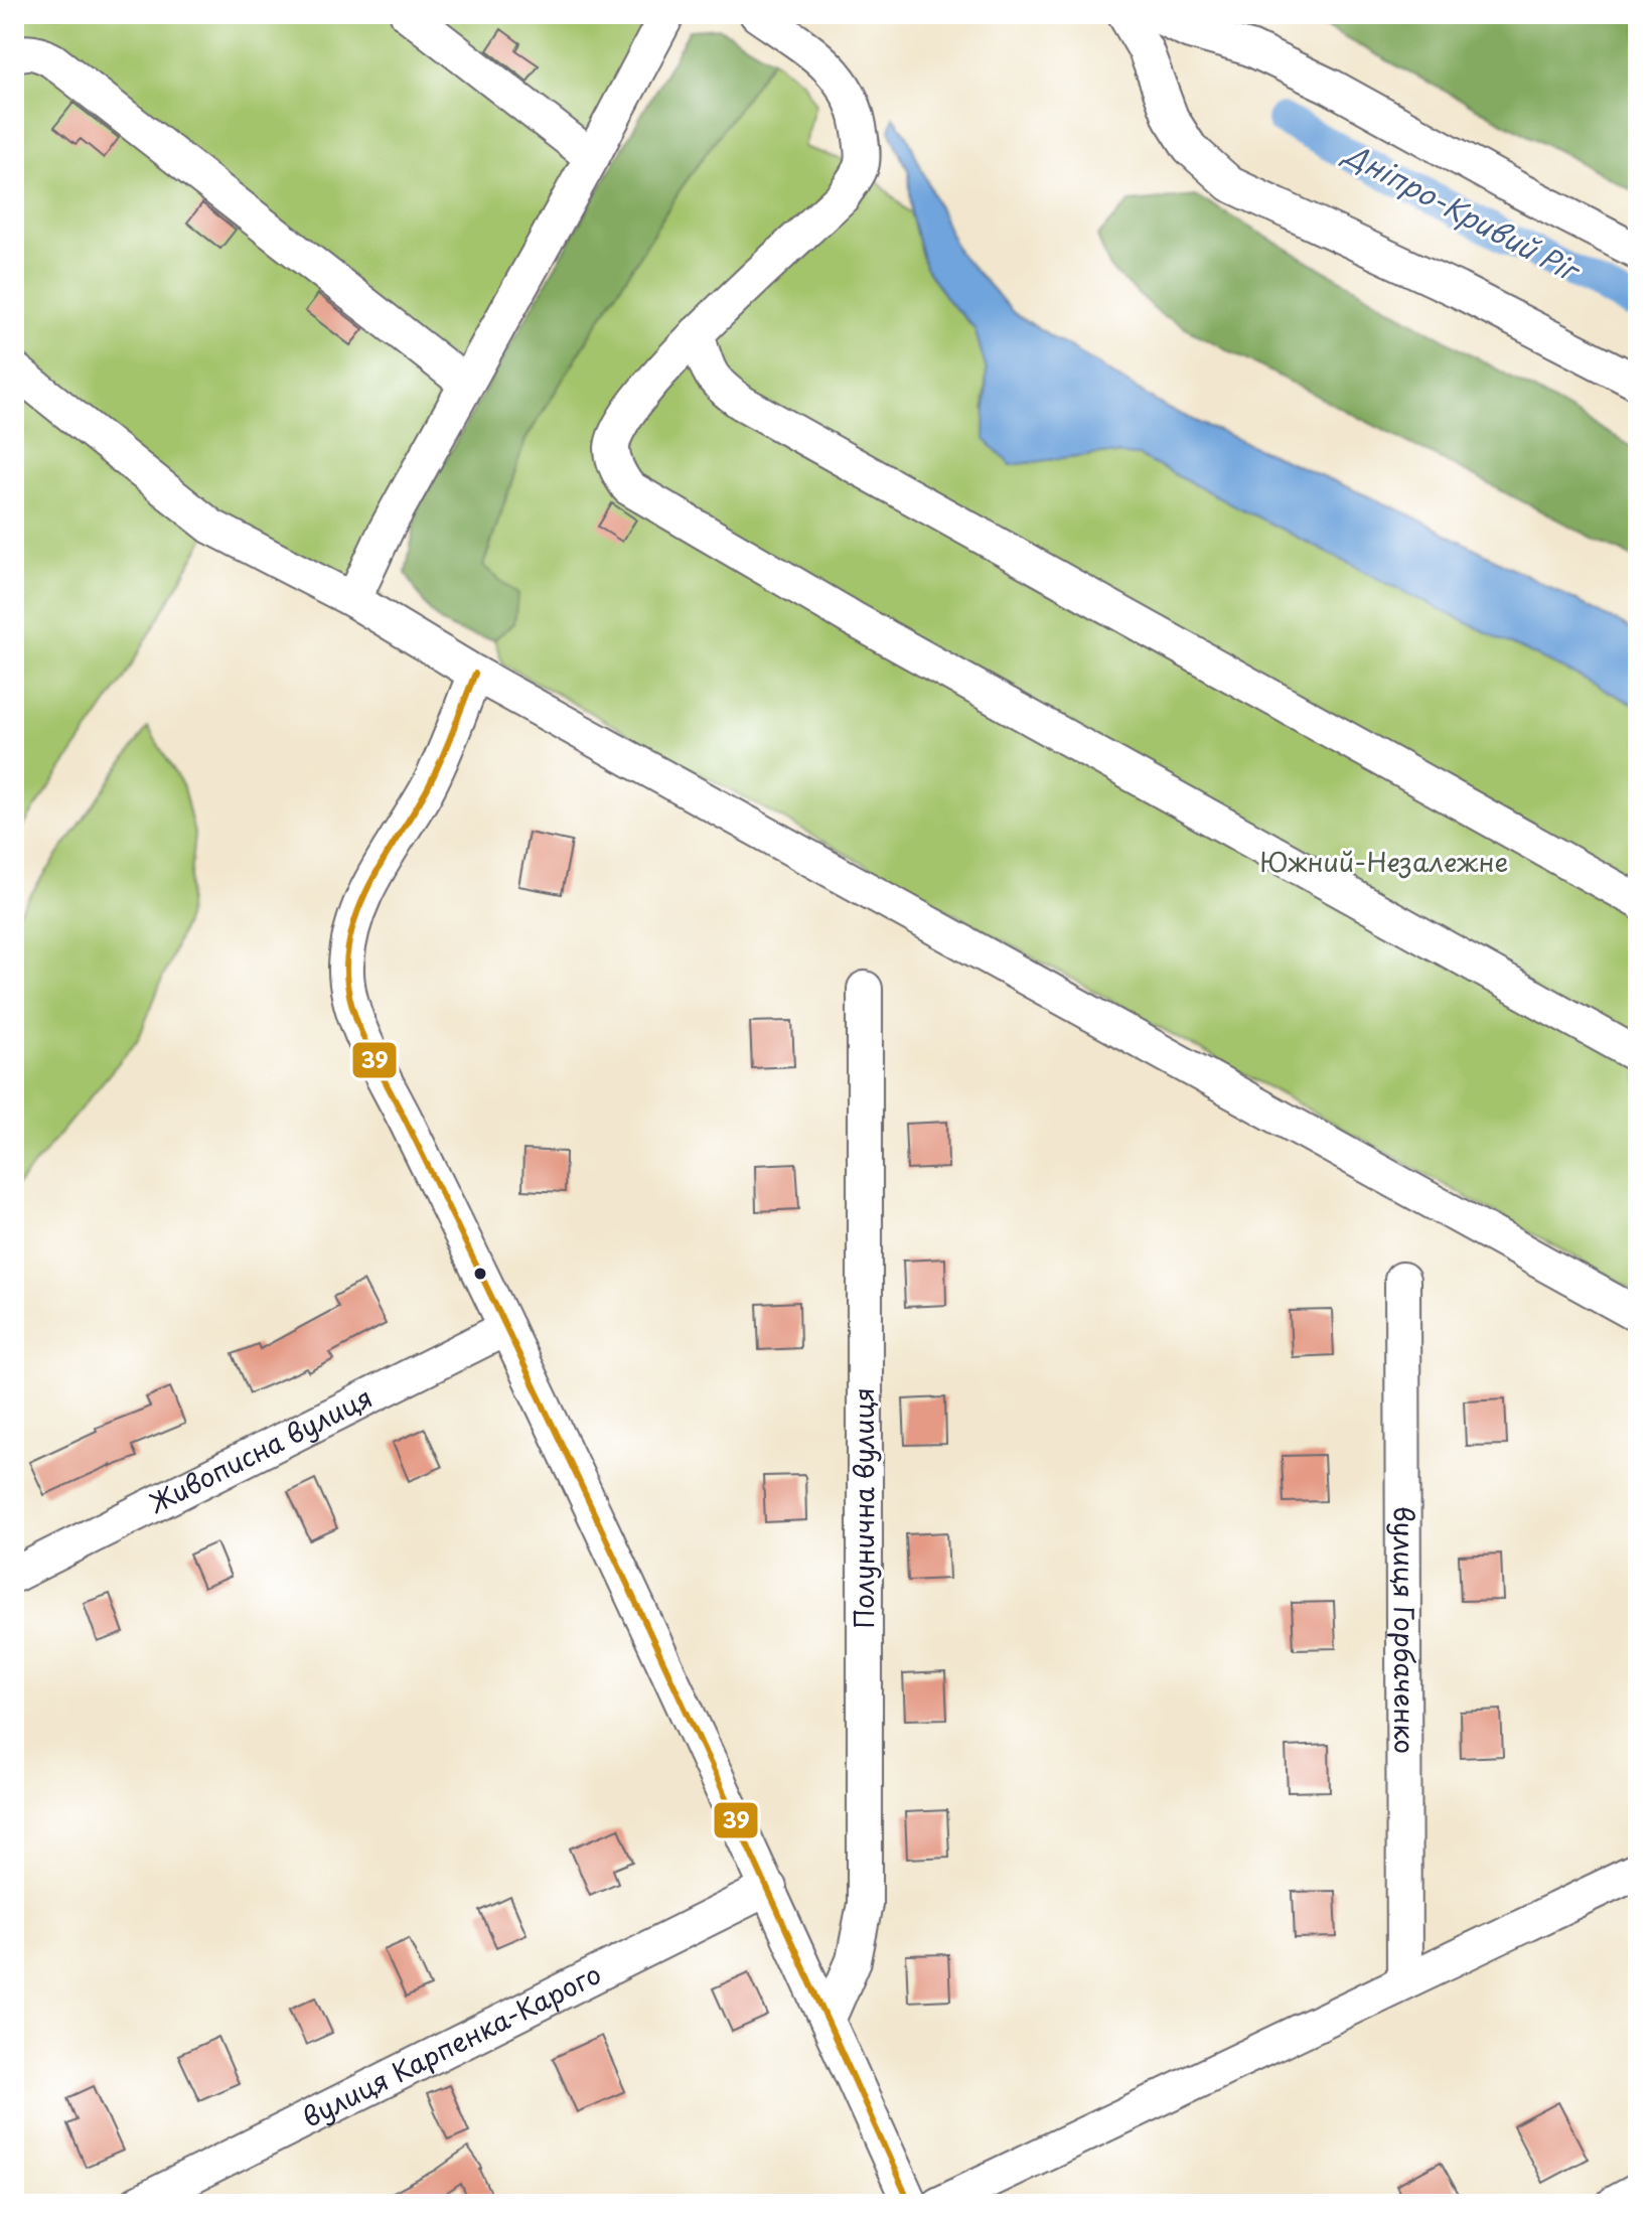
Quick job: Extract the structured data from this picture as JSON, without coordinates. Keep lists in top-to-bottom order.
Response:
{
  "streets": {
    "street": [
      "Живописна вулиця",
      "Полунична вулиця",
      "вулиця Горбаченко",
      "вулиця Карпенка-Карого"
    ]
  },
  "water": ["Дніпро-Кривий Ріг"],
  "parks": ["Южний-Незалежне"],
  "lines": ["transit line 39"]
}
